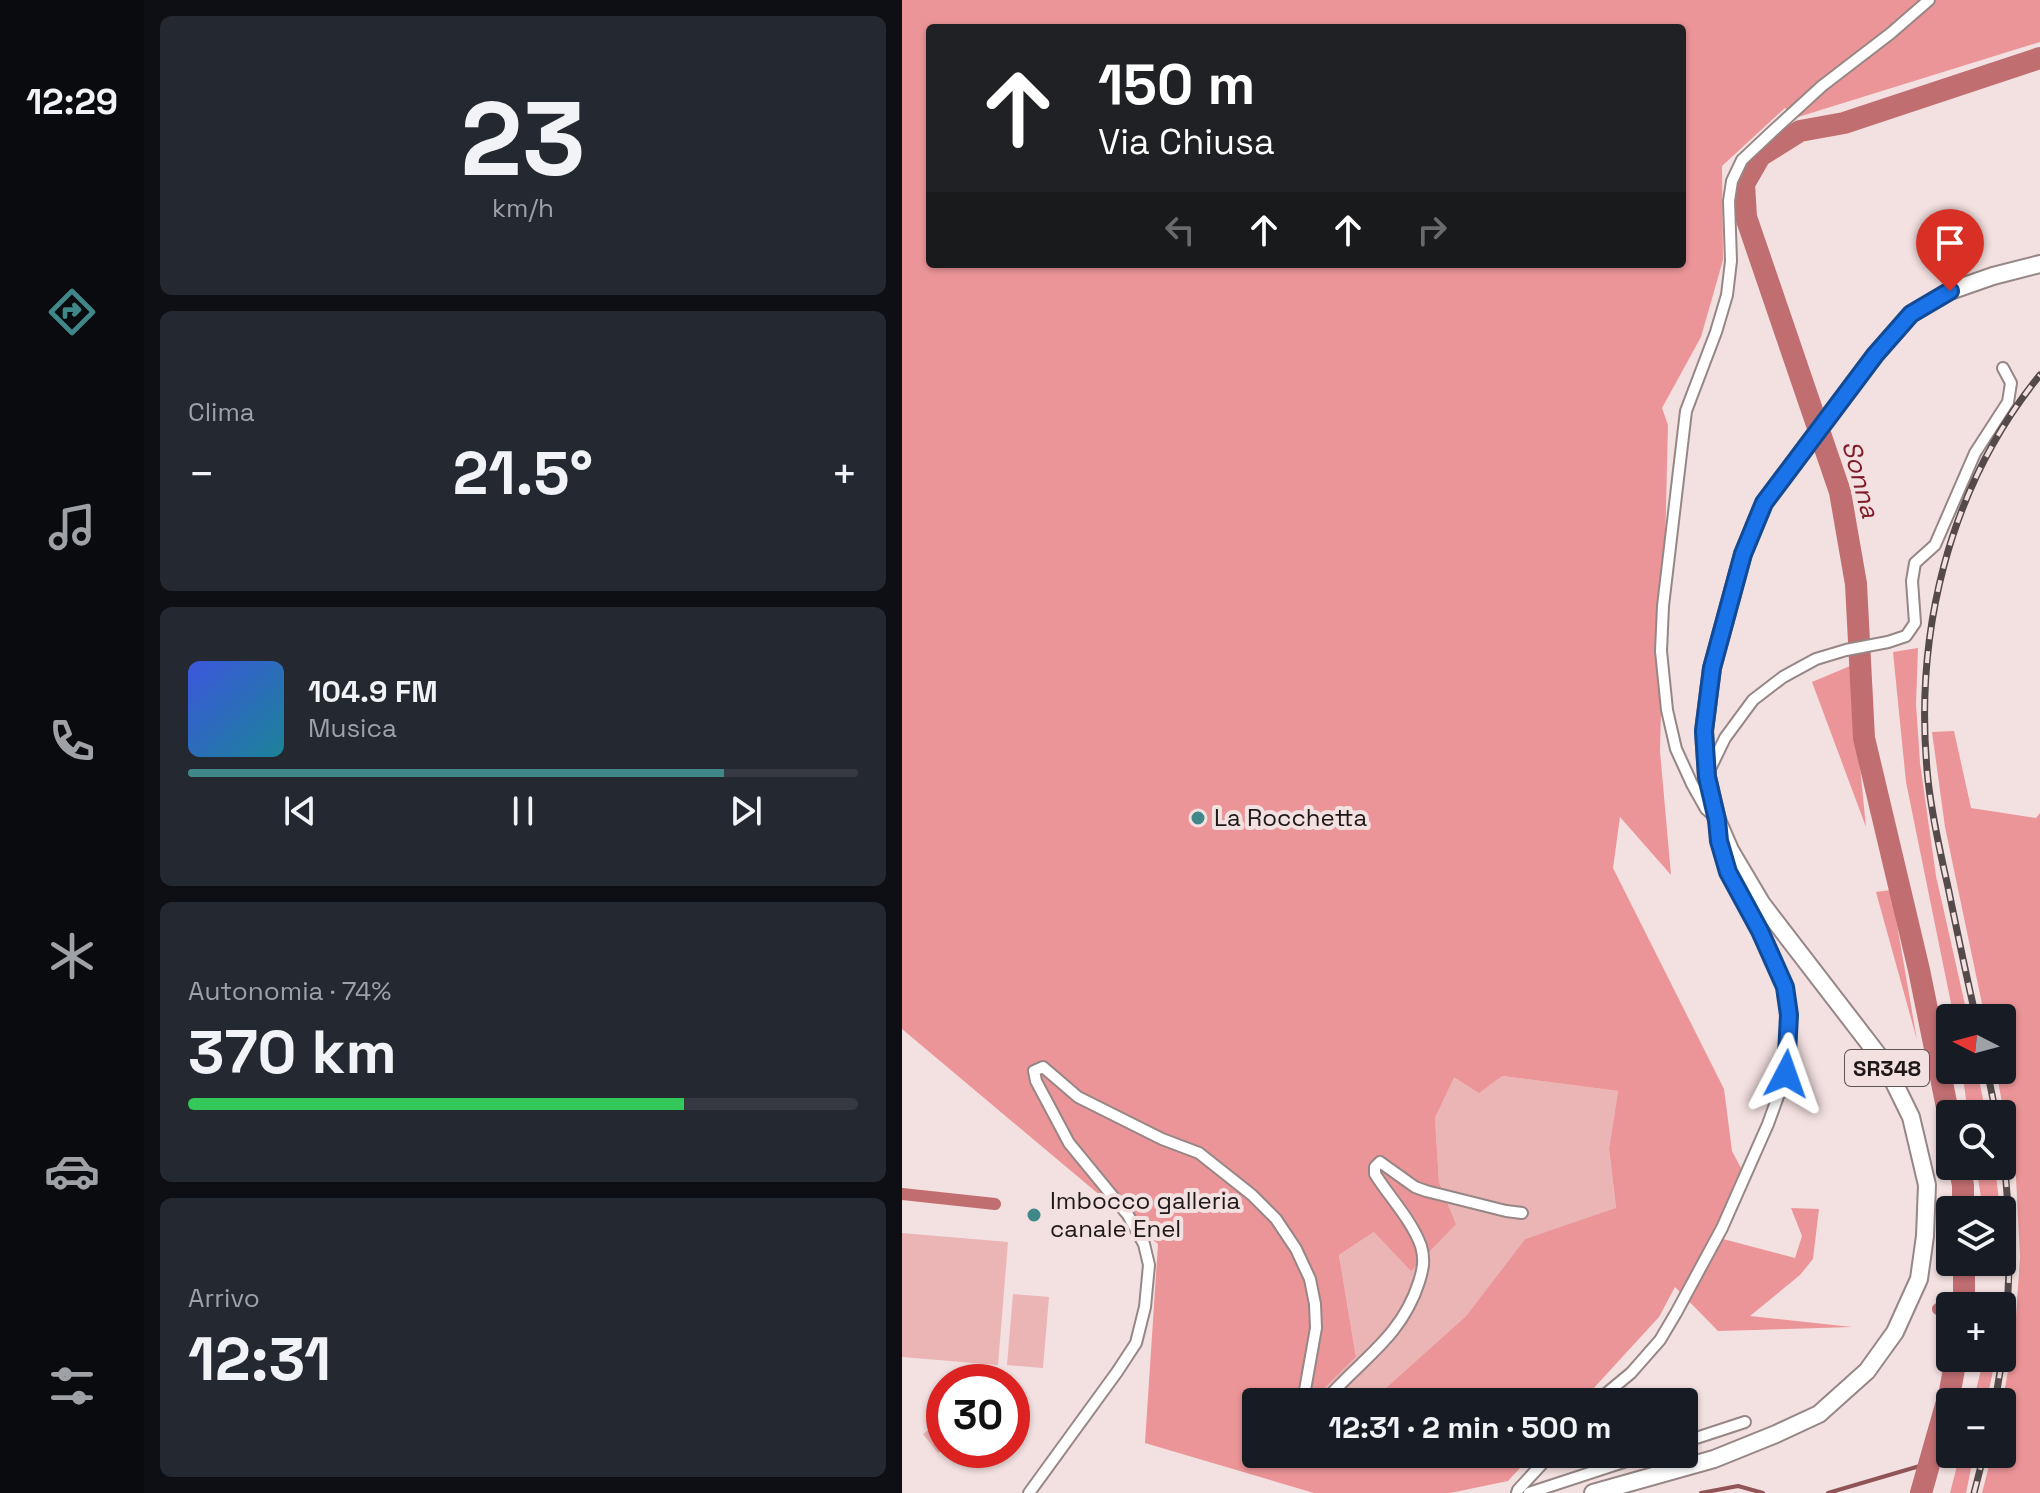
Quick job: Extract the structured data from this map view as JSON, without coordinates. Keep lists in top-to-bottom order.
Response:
{
  "streets": {
    "main road": ["SR348"]
  },
  "water": ["Sonna"],
  "places": ["La Rocchetta", "Imbocco galleria canale Enel"],
  "north": "left",
  "page": {
    "tabs": "12:29",
    "tile": [
      ["23", "km/h"],
      "Clima",
      ["Autonomia · 74%", "370 km"],
      ["Arrivo", "12:31"]
    ],
    "turn": ["150 m", "Via Chiusa"],
    "heat": ["−", "21.5°", "+"],
    "song": ["104.9 FM", "Musica"],
    "map_buttons": ["+", "−"],
    "limit": "30",
    "trip": "12:31 · 2 min · 500 m"
  }
}
